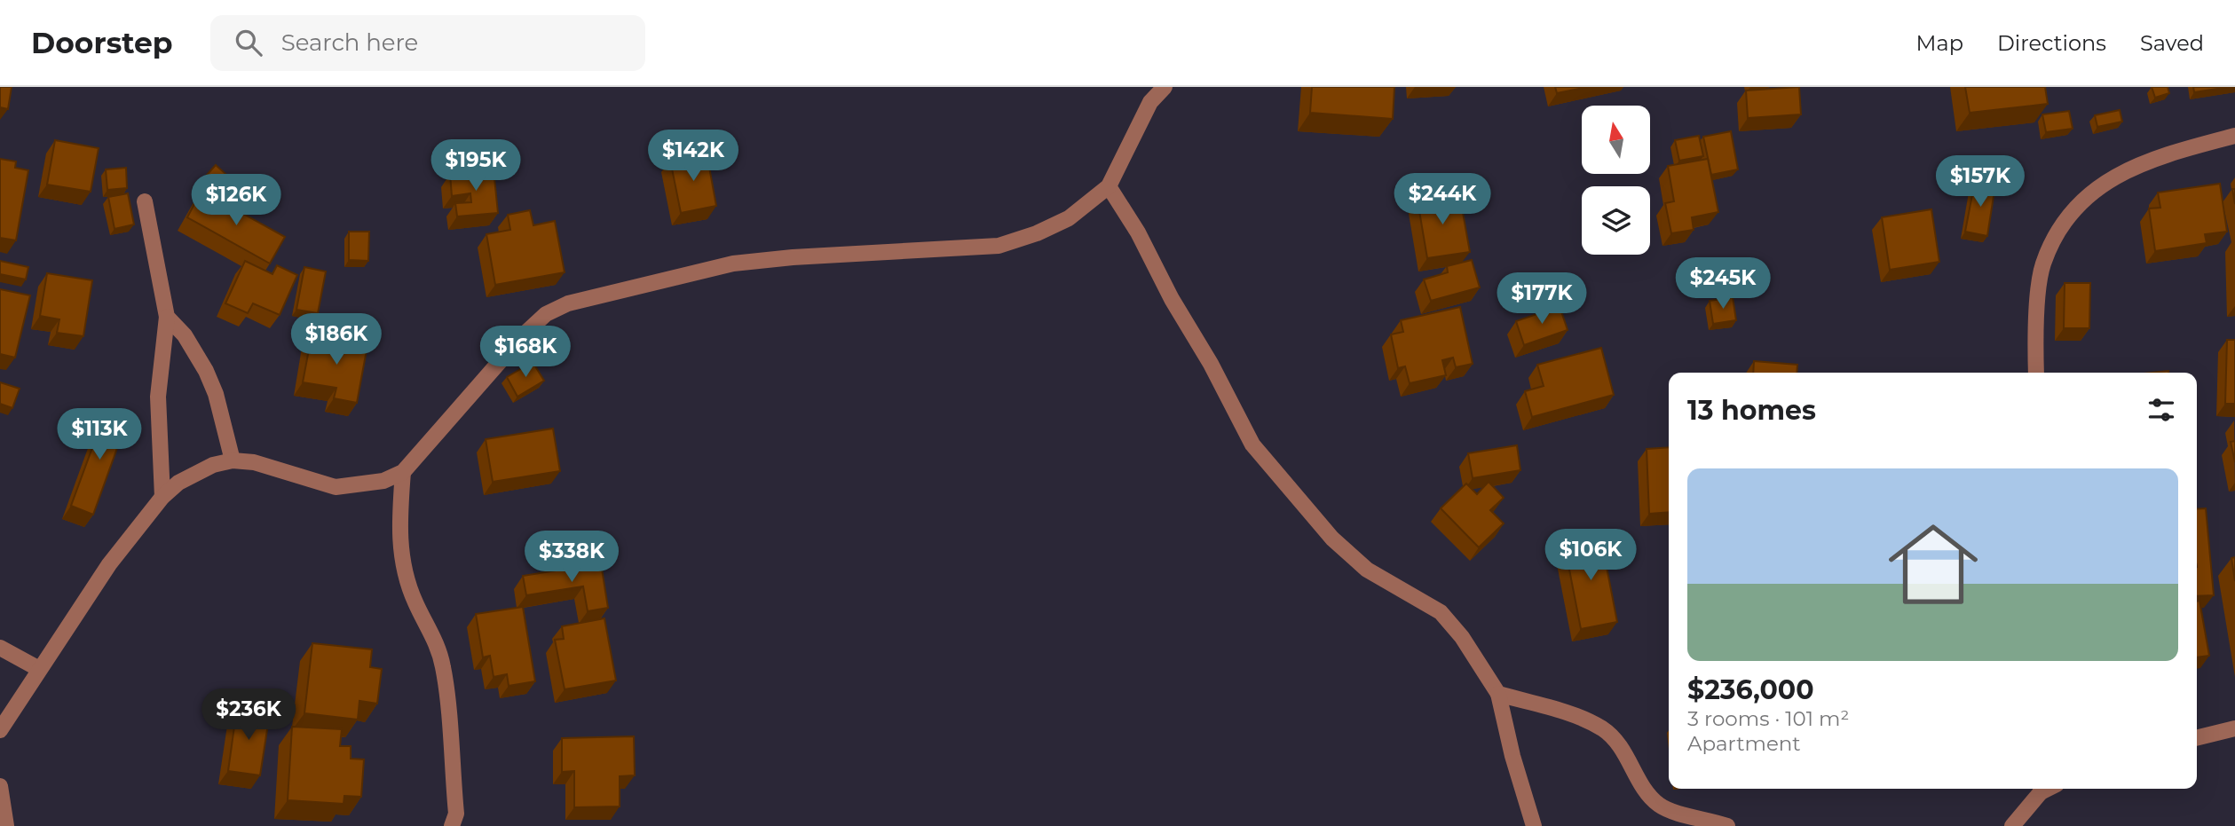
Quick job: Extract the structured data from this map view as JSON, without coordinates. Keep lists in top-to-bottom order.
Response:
{
  "north": "top",
  "page": {
    "header": "Doorstep",
    "search": "Search here",
    "nav": ["Map", "Directions", "Saved"],
    "price": [
      "$142K",
      "$195K",
      "$157K",
      "$244K",
      "$126K",
      "$245K",
      "$177K",
      "$186K",
      "$168K",
      "$113K",
      "$106K",
      "$338K",
      "$236K"
    ],
    "heading": "13 homes",
    "list": [
      {
        "name": "$236,000",
        "note": "3 rooms · 101 m² · Apartment"
      }
    ]
  }
}
